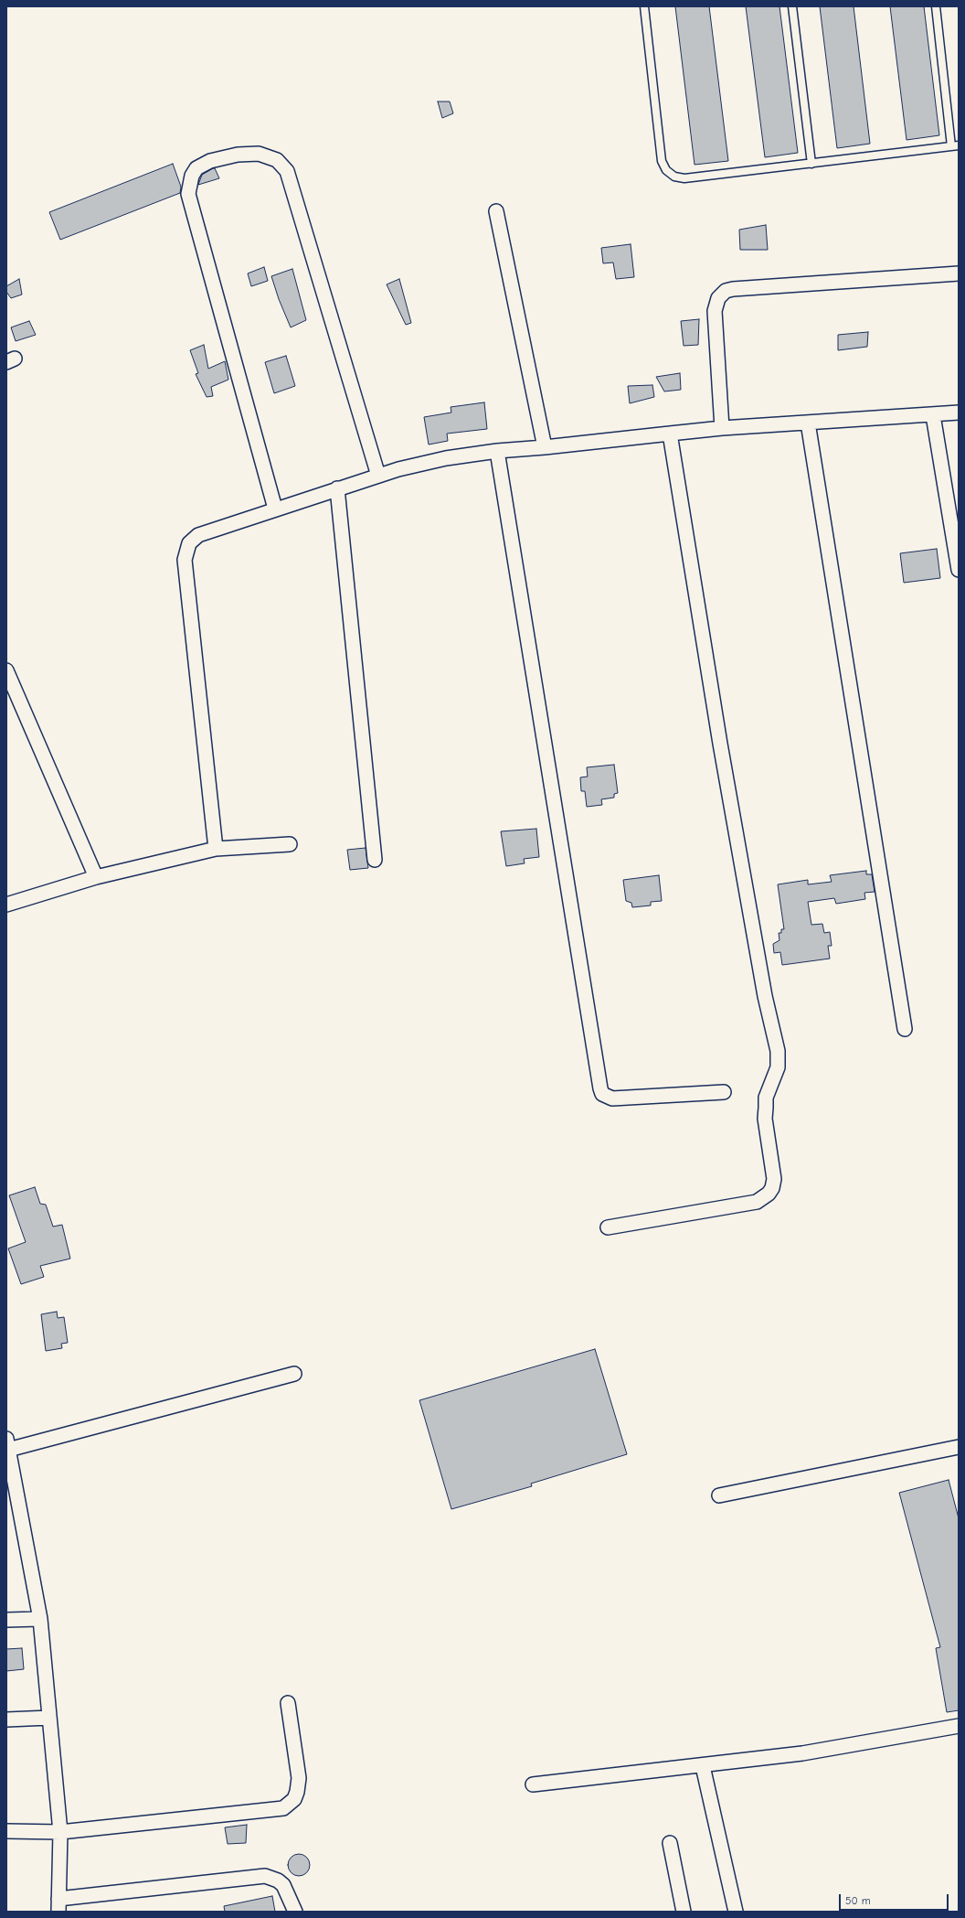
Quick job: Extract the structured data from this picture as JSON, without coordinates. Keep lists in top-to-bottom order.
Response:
{
  "scale_bar": "50 m"
}
